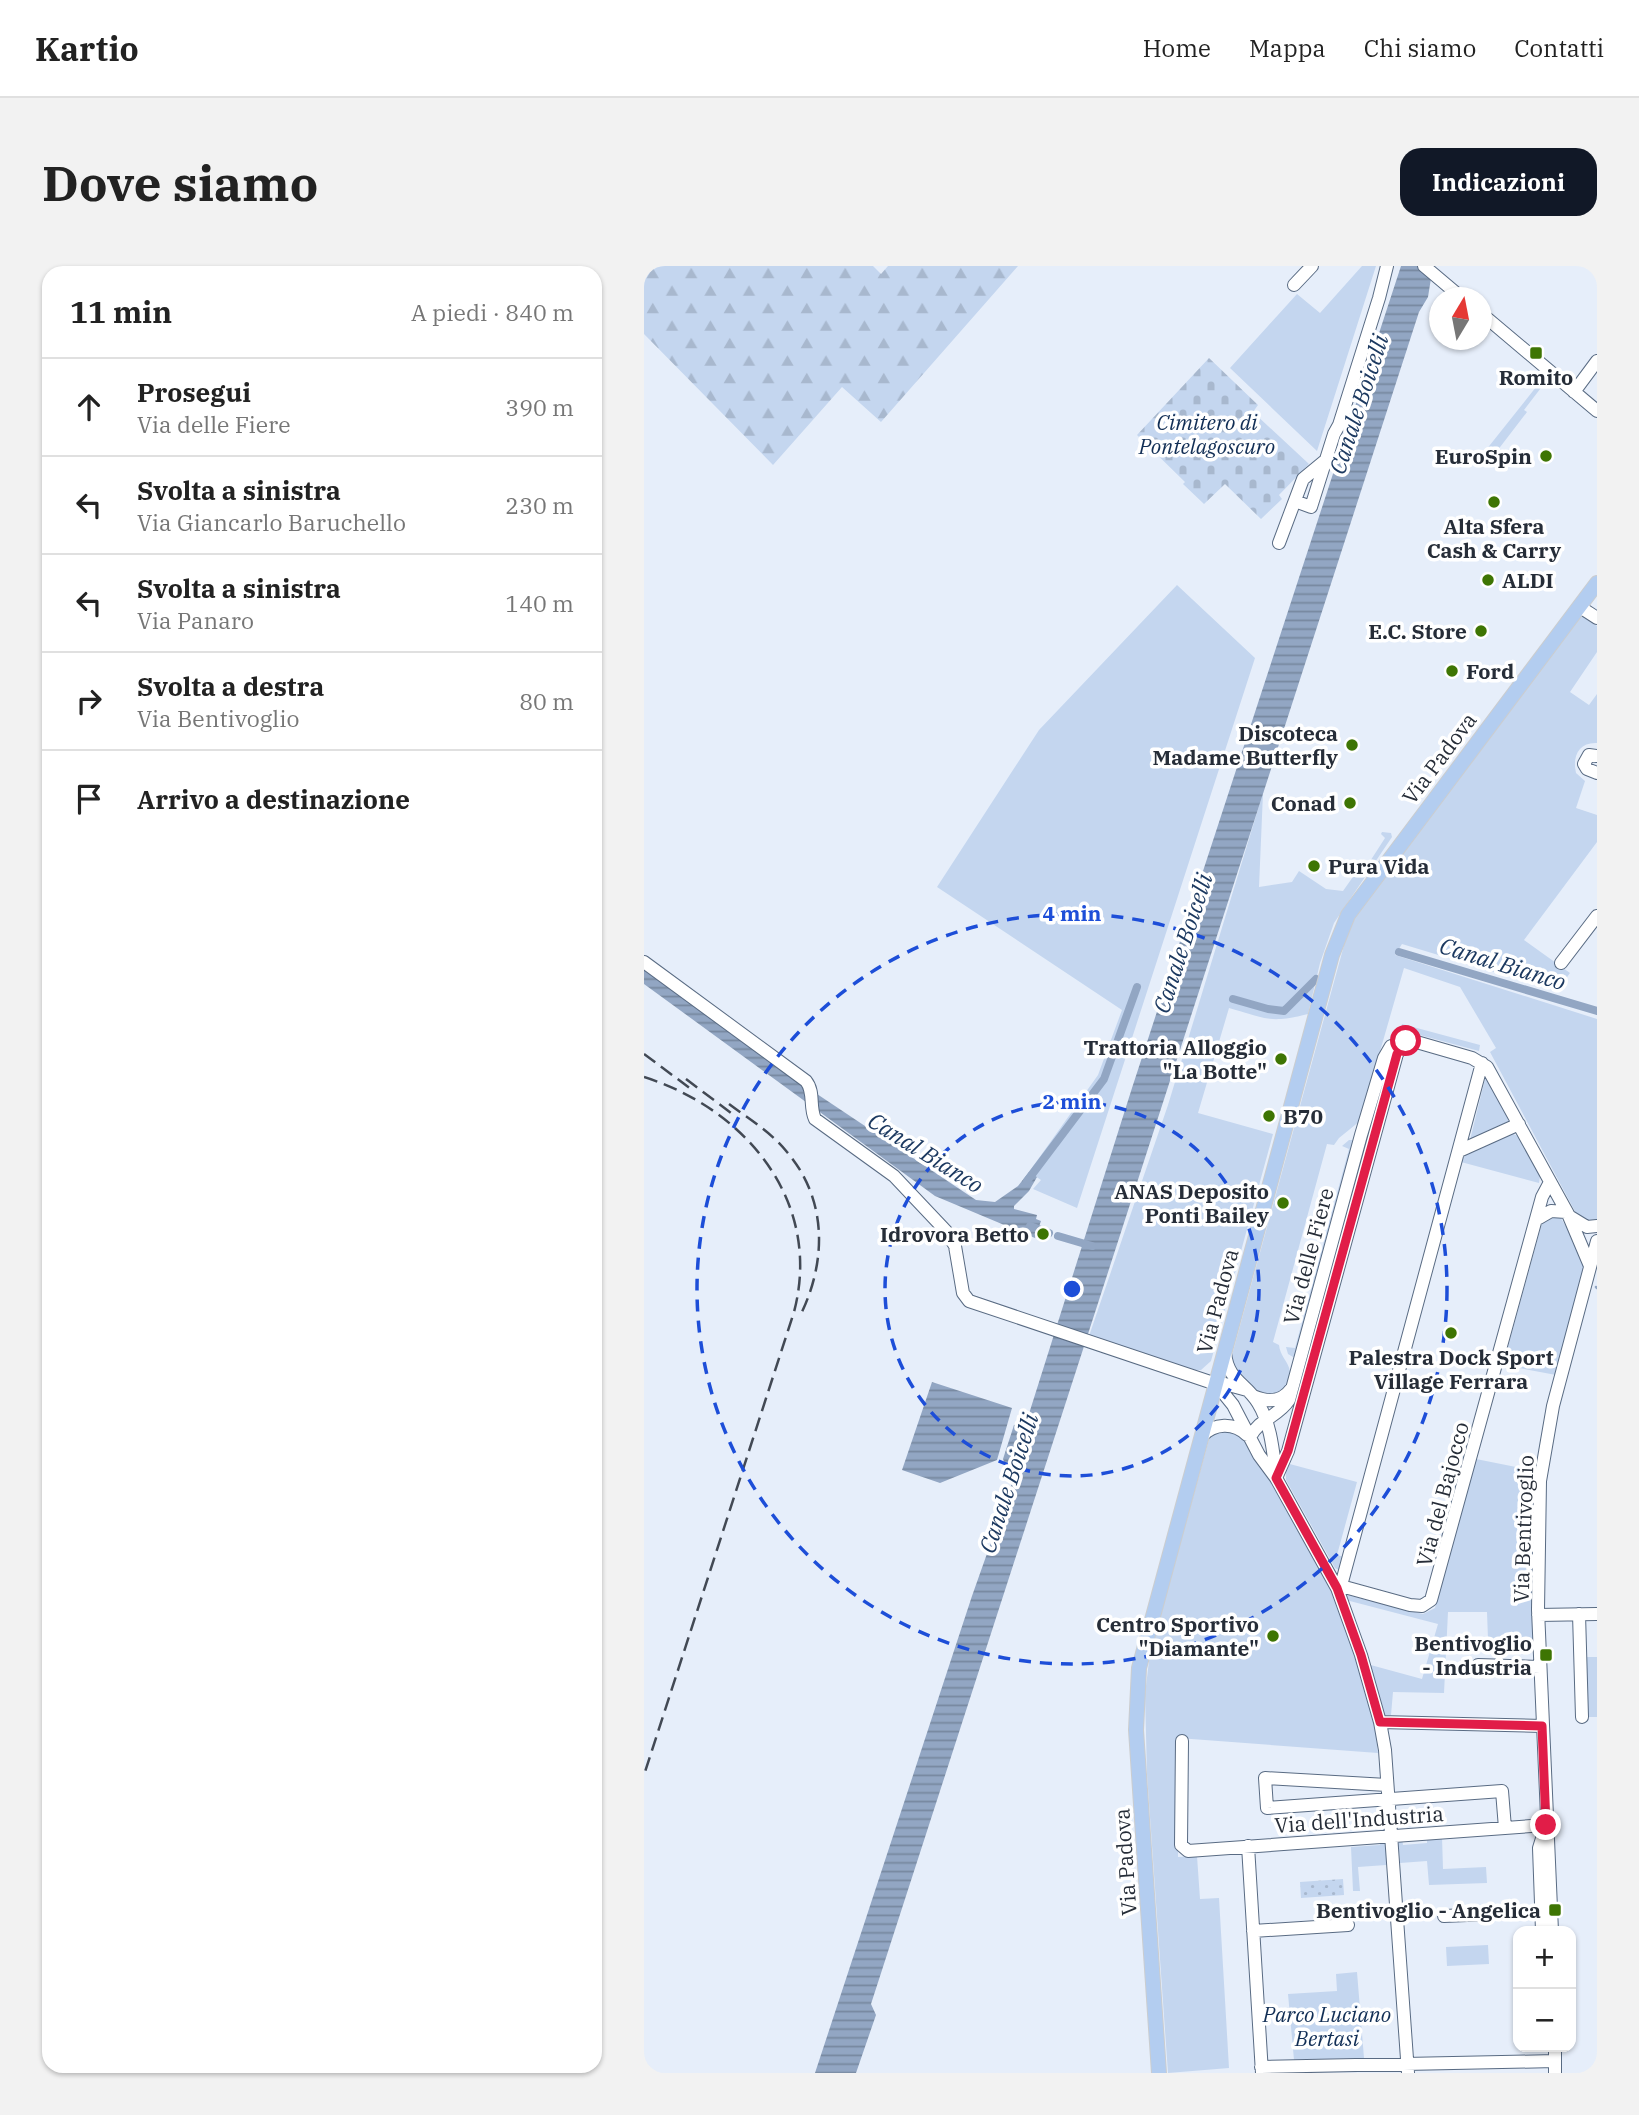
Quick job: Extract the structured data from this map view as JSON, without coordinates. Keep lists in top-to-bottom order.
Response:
{
  "streets": {
    "main road": ["Via Padova"],
    "street": [
      "Via delle Fiere",
      "Via del Bajocco",
      "Via Bentivoglio",
      "Via dell'Industria"
    ]
  },
  "crossings": [
    ["Via Bentivoglio", "Via dell'Industria"]
  ],
  "water": ["Canale Boicelli", "Canal Bianco"],
  "parks": ["Cimitero di Pontelagoscuro", "Parco Luciano Bertasi"],
  "places": {
    "transit": ["Romito", "Bentivoglio - Industria", "Bentivoglio - Angelica"],
    "other": [
      "EuroSpin",
      "Alta Sfera Cash & Carry",
      "ALDI",
      "E.C. Store",
      "Ford",
      "Discoteca Madame Butterfly",
      "Conad",
      "Pura Vida",
      "Trattoria Alloggio \"La Botte\"",
      "B70",
      "ANAS Deposito Ponti Bailey",
      "Idrovora Betto",
      "Palestra Dock Sport Village Ferrara",
      "Centro Sportivo \"Diamante\""
    ]
  },
  "north": "top",
  "page": {
    "header": "Kartio",
    "nav": [
      "Home",
      "Mappa",
      "Chi siamo",
      "Contatti"
    ],
    "buttons": "Indicazioni",
    "title": "Dove siamo",
    "heading": ["11 min", "A piedi · 840 m"],
    "list": [
      ["Prosegui", "Via delle Fiere", "390 m"],
      ["Svolta a sinistra", "Via Giancarlo Baruchello", "230 m"],
      ["Svolta a sinistra", "Via Panaro", "140 m"],
      ["Svolta a destra", "Via Bentivoglio", "80 m"],
      "Arrivo a destinazione"
    ],
    "map_buttons": ["+", "−"]
  },
  "rings": ["4 min", "2 min"]
}
